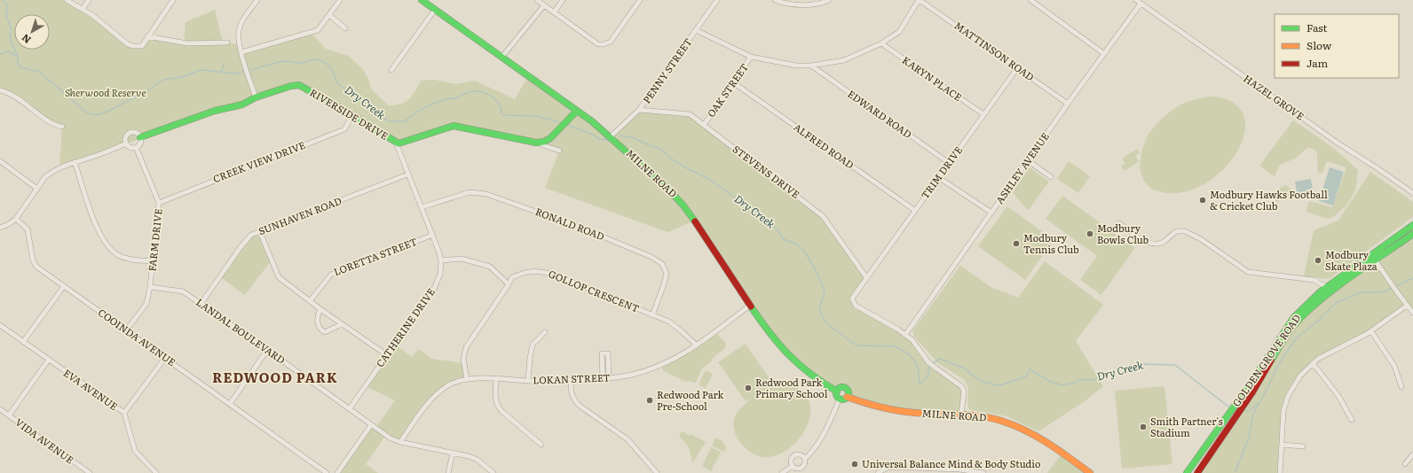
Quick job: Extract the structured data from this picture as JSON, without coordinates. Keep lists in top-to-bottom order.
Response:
{
  "streets": {
    "main road": ["RIVERSIDE DRIVE", "MILNE ROAD", "GOLDEN GROVE ROAD"],
    "street": [
      "MATTINSON ROAD",
      "PENNY STREET",
      "KARYN PLACE",
      "OAK STREET",
      "HAZEL GROVE",
      "EDWARD ROAD",
      "ALFRED ROAD",
      "CREEK VIEW DRIVE",
      "ASHLEY AVENUE",
      "STEVENS DRIVE",
      "TRIM DRIVE",
      "SUNHAVEN ROAD",
      "RONALD ROAD",
      "FARM DRIVE",
      "LORETTA STREET",
      "GOLLOP CRESCENT",
      "CATHERINE DRIVE",
      "LANDAL BOULEVARD",
      "COOINDA AVENUE",
      "LOKAN STREET",
      "EVA AVENUE",
      "VIDA AVENUE"
    ]
  },
  "crossings": [
    ["MATTINSON ROAD", "ASHLEY AVENUE"],
    ["MATTINSON ROAD", "TRIM DRIVE"],
    ["PENNY STREET", "STEVENS DRIVE"],
    ["PENNY STREET", "MILNE ROAD"],
    ["KARYN PLACE", "TRIM DRIVE"],
    ["OAK STREET", "ALFRED ROAD"],
    ["OAK STREET", "STEVENS DRIVE"],
    ["HAZEL GROVE", "ASHLEY AVENUE"],
    ["RIVERSIDE DRIVE", "CREEK VIEW DRIVE"],
    ["RIVERSIDE DRIVE", "FARM DRIVE"],
    ["RIVERSIDE DRIVE", "CATHERINE DRIVE"],
    ["EDWARD ROAD", "TRIM DRIVE"],
    ["ALFRED ROAD", "TRIM DRIVE"],
    ["CREEK VIEW DRIVE", "FARM DRIVE"],
    ["ASHLEY AVENUE", "TRIM DRIVE"],
    ["STEVENS DRIVE", "TRIM DRIVE"],
    ["MILNE ROAD", "LOKAN STREET"],
    ["SUNHAVEN ROAD", "CATHERINE DRIVE"],
    ["SUNHAVEN ROAD", "LANDAL BOULEVARD"],
    ["RONALD ROAD", "GOLLOP CRESCENT"],
    ["RONALD ROAD", "CATHERINE DRIVE"],
    ["FARM DRIVE", "LANDAL BOULEVARD"],
    ["FARM DRIVE", "COOINDA AVENUE"],
    ["LORETTA STREET", "CATHERINE DRIVE"],
    ["GOLLOP CRESCENT", "LOKAN STREET"],
    ["CATHERINE DRIVE", "LANDAL BOULEVARD"],
    ["LANDAL BOULEVARD", "LOKAN STREET"]
  ],
  "districts": ["REDWOOD PARK"],
  "water": ["Dry Creek"],
  "parks": ["Sherwood Reserve"],
  "places": [
    "Modbury Hawks Football & Cricket Club",
    "Modbury Bowls Club",
    "Modbury Tennis Club",
    "Modbury Skate Plaza",
    "Redwood Park Primary School",
    "Redwood Park Pre-School",
    "Smith Partner's Stadium",
    "Universal Balance Mind & Body Studio"
  ],
  "legend": ["Fast", "Slow", "Jam"],
  "north": "bottom left"
}
